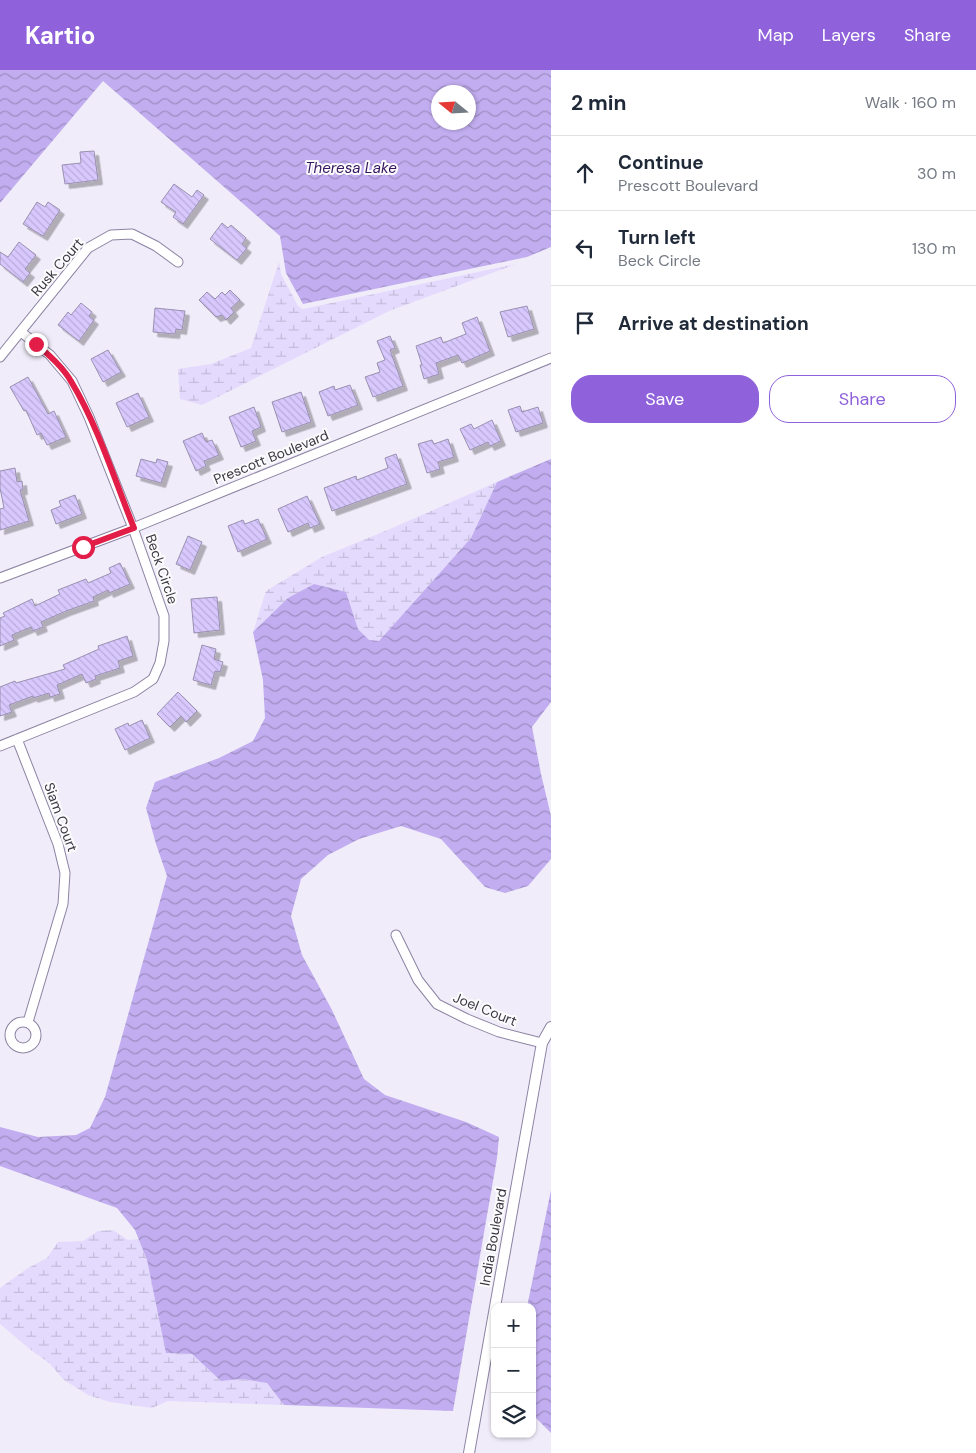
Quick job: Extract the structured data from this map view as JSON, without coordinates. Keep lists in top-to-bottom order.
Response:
{
  "streets": {
    "street": [
      "Rusk Court",
      "Prescott Boulevard",
      "Beck Circle",
      "Siam Court",
      "Joel Court",
      "India Boulevard"
    ]
  },
  "crossings": [
    ["Rusk Court", "Beck Circle"],
    ["Prescott Boulevard", "Beck Circle"],
    ["Beck Circle", "Siam Court"],
    ["Joel Court", "India Boulevard"]
  ],
  "water": ["Theresa Lake"],
  "north": "left",
  "page": {
    "header": "Kartio",
    "nav": ["Map", "Layers", "Share"],
    "heading": ["2 min", "Walk · 160 m"],
    "list": [
      ["Continue", "Prescott Boulevard", "30 m"],
      ["Turn left", "Beck Circle", "130 m"],
      "Arrive at destination"
    ],
    "buttons": ["Save", "Share"],
    "map_buttons": ["+", "−"]
  }
}
